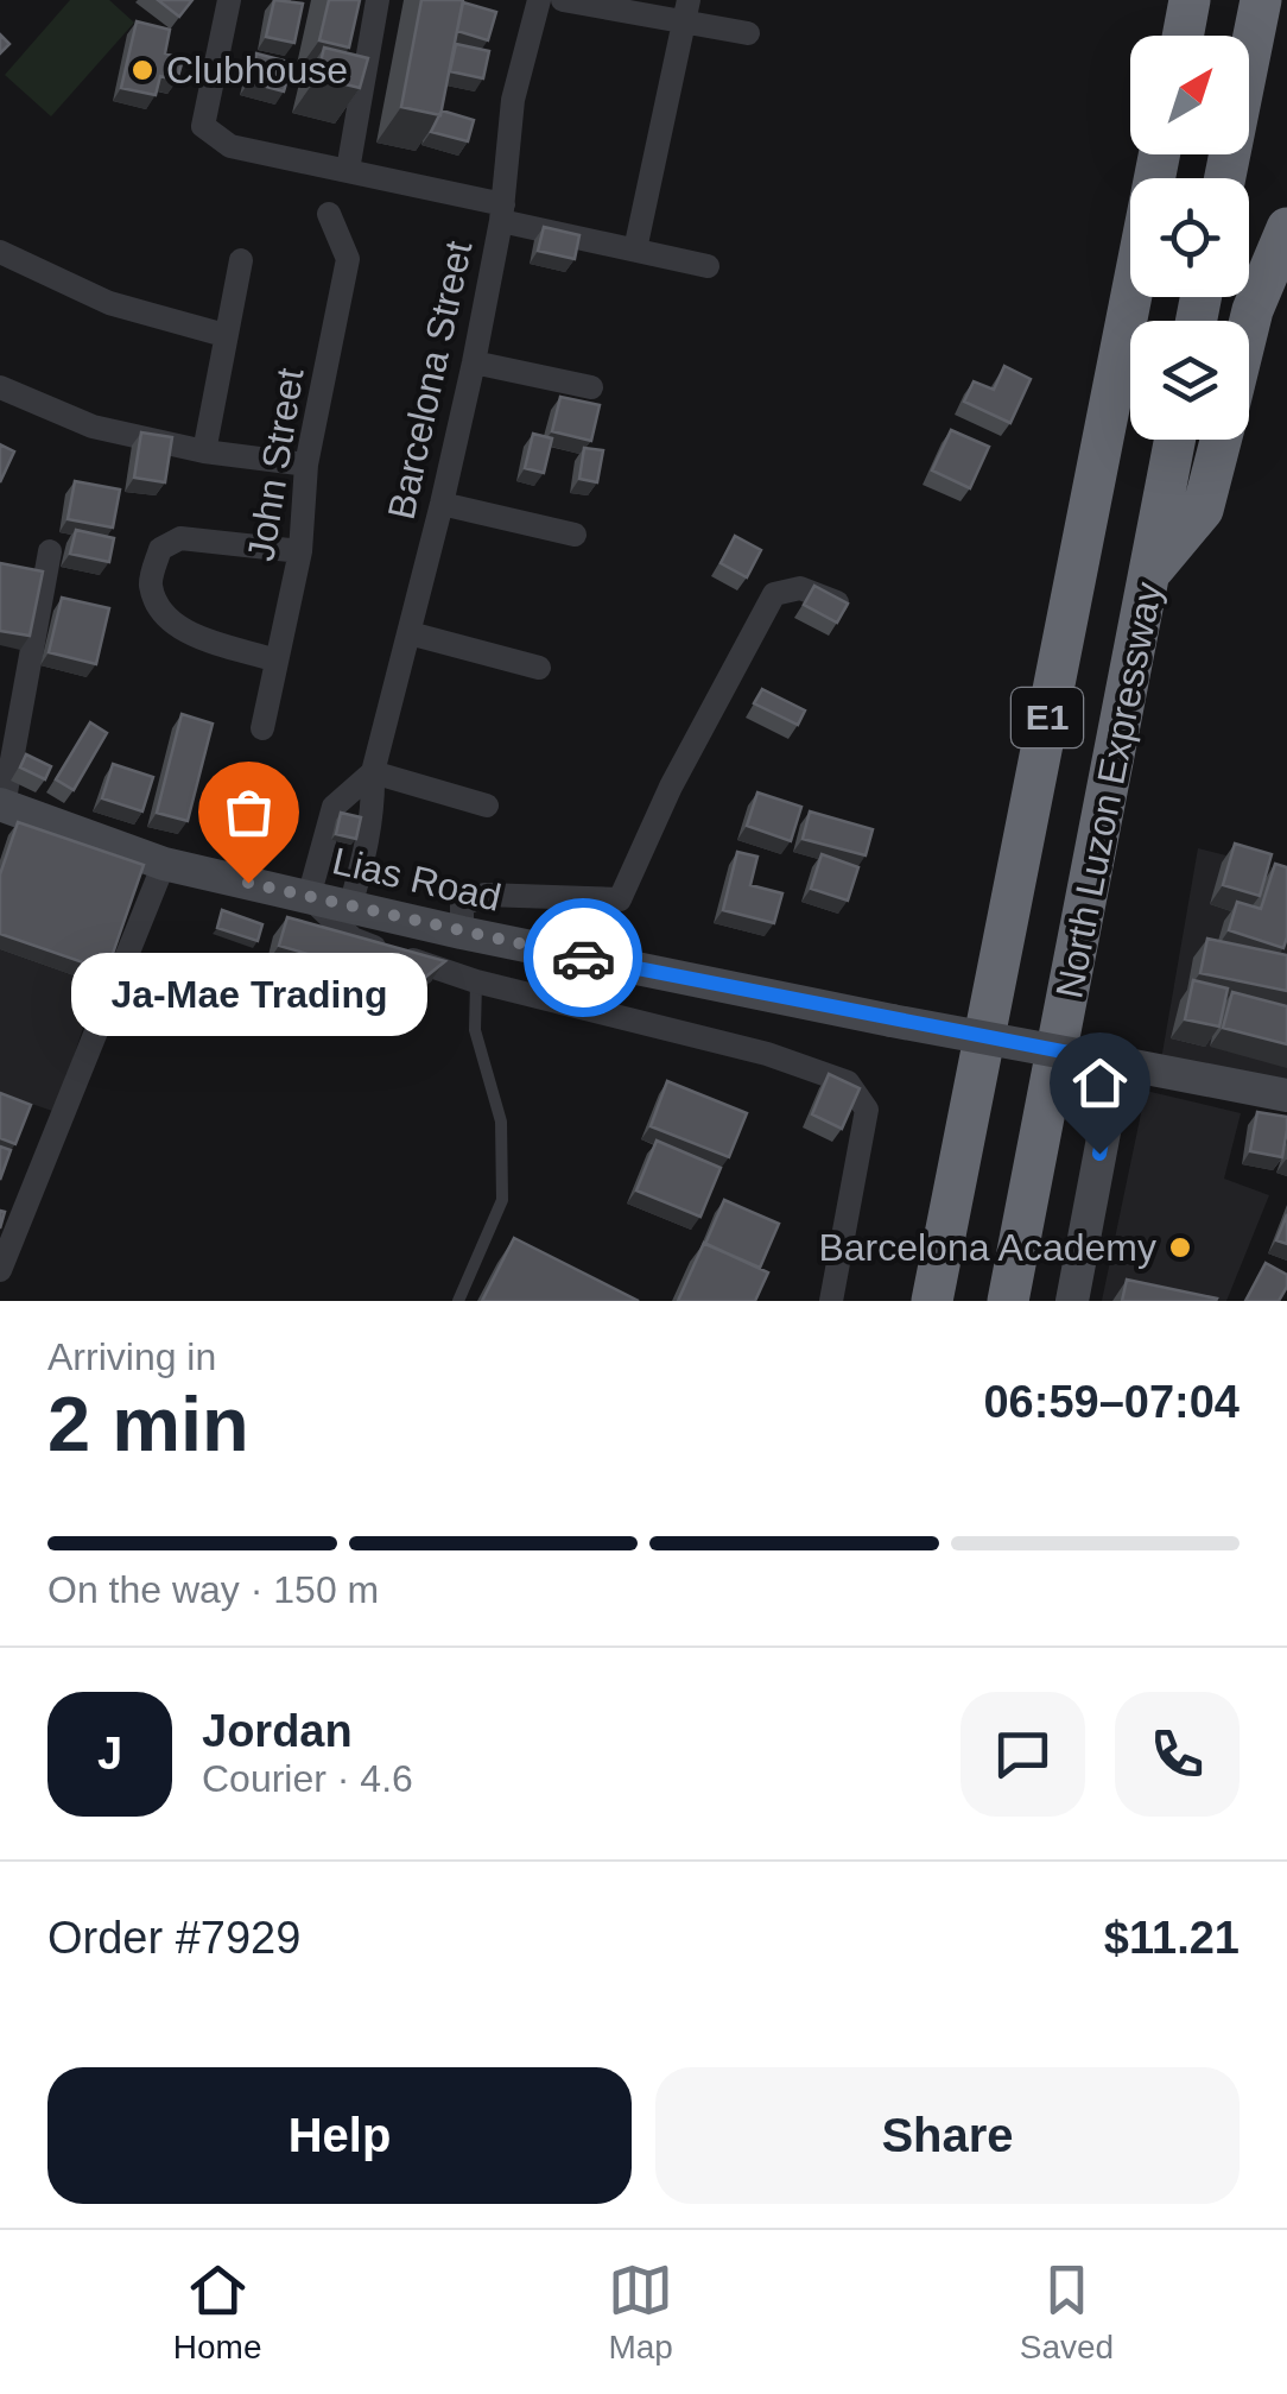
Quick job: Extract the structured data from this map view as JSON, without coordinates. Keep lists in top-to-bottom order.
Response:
{
  "streets": {
    "highway": ["E1", "North Luzon Expressway"],
    "main road": ["Lias Road"],
    "street": ["Barcelona Street", "John Street"]
  },
  "crossings": [
    ["Barcelona Street", "Lias Road"]
  ],
  "places": ["Clubhouse", "Ja-Mae Trading", "Barcelona Academy"],
  "north": "top right",
  "page": {
    "bubble": "Ja-Mae Trading",
    "heading": ["2 min", "Arriving in", "06:59–07:04"],
    "panel": [
      "Jordan",
      "Courier · 4.6",
      "Order #7929",
      "$11.21"
    ],
    "bar": "On the way · 150 m",
    "round": "J",
    "buttons": ["Help", "Share"],
    "tabs": ["Home", "Map", "Saved"]
  }
}
